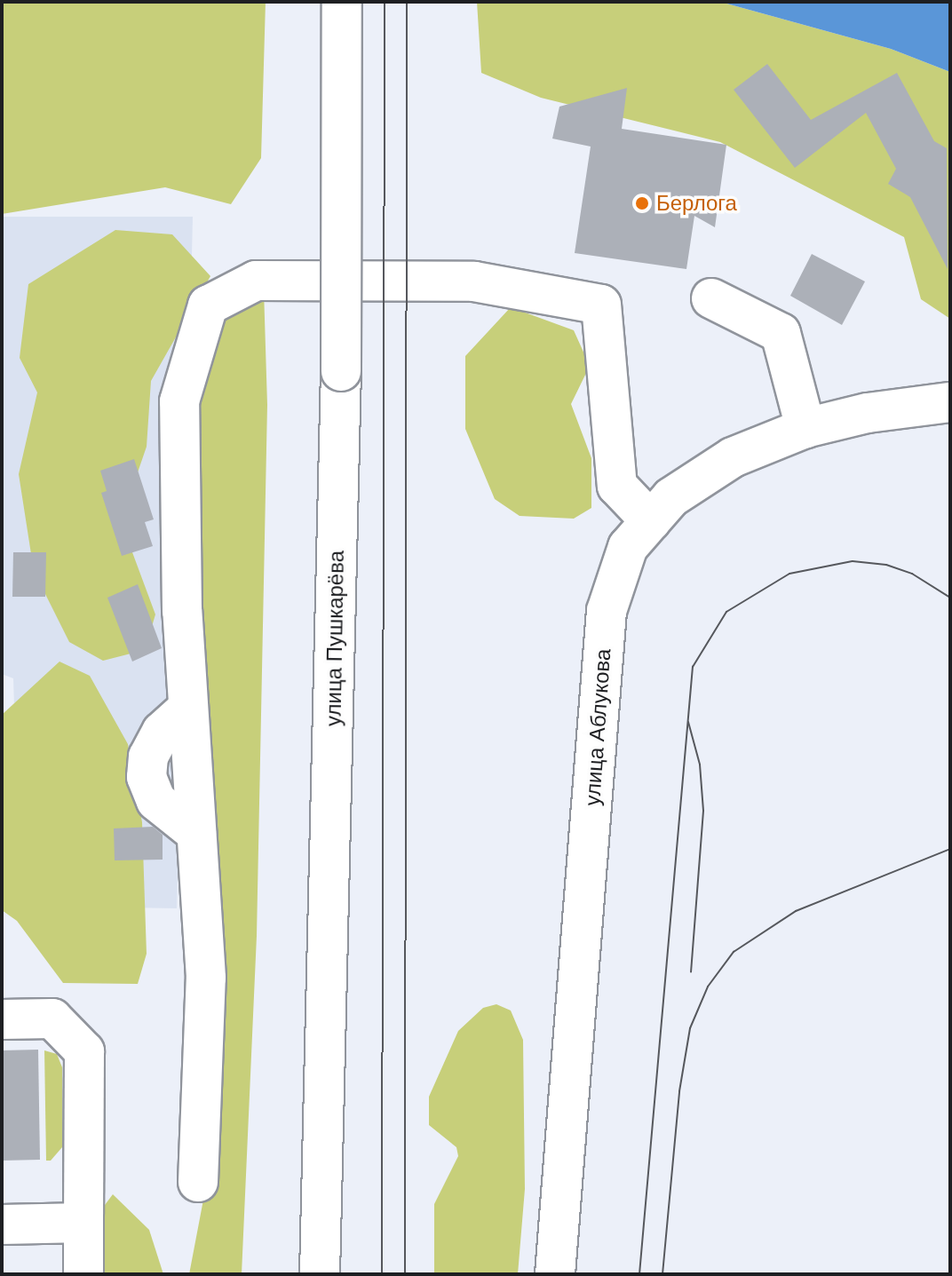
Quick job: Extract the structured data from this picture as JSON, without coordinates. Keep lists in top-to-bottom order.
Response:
{
  "streets": {
    "main road": ["улица Пушкарёва", "улица Аблукова"]
  },
  "places": ["Берлога"]
}
